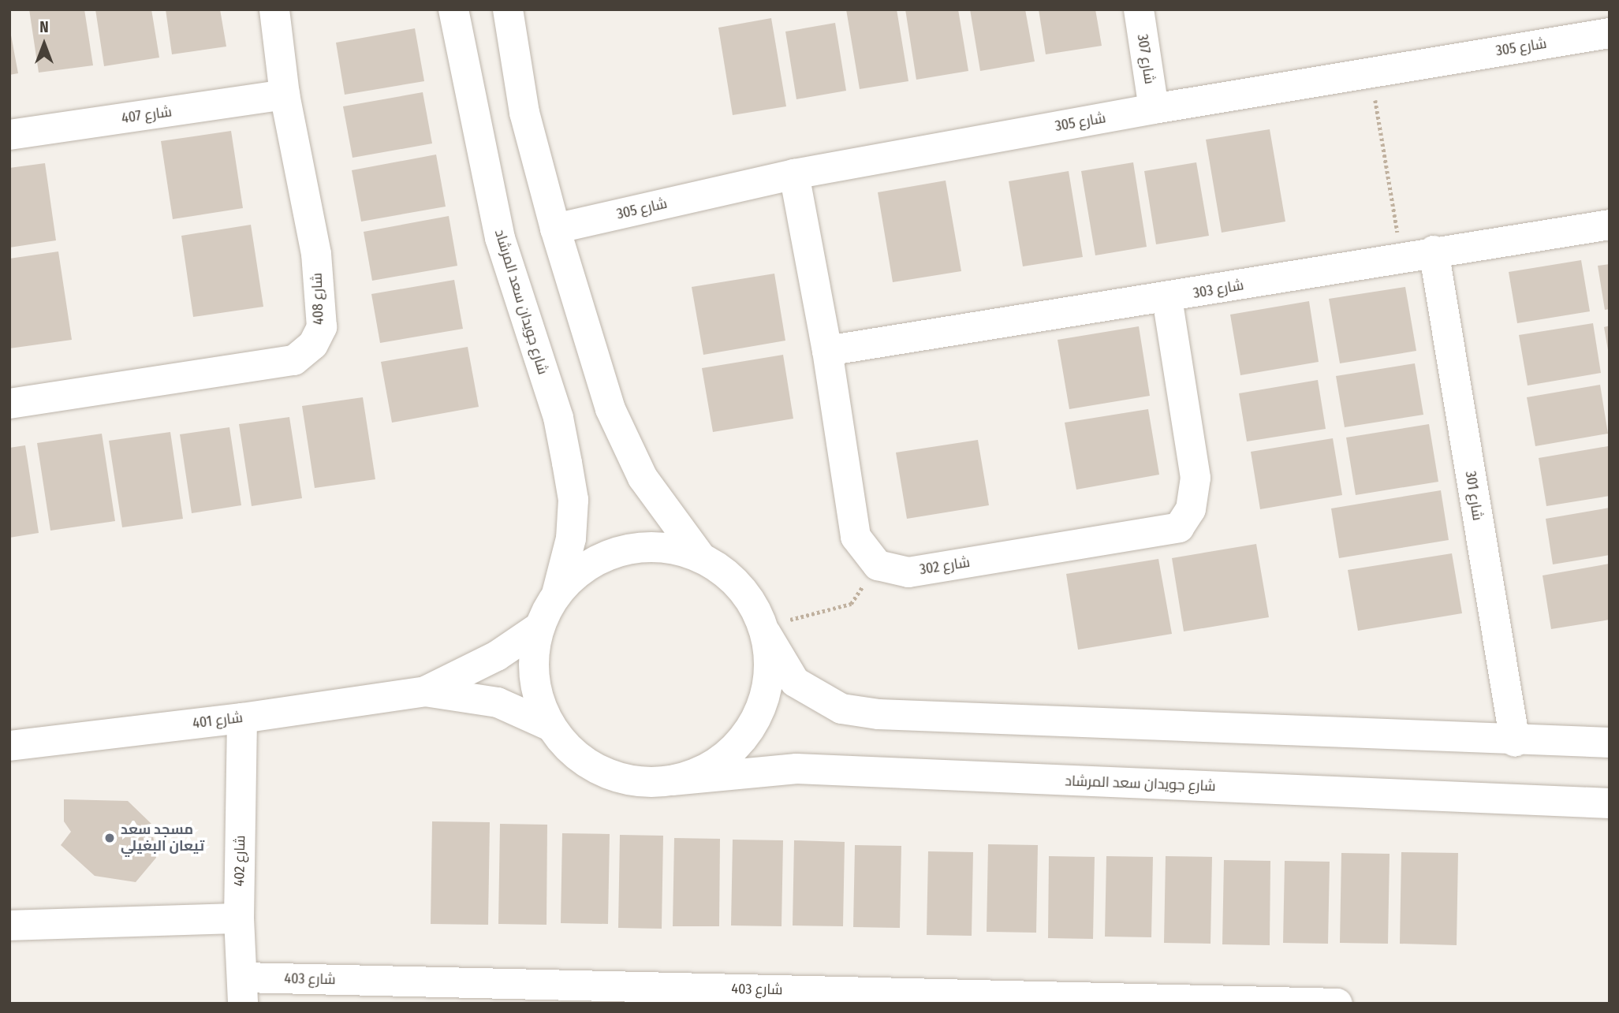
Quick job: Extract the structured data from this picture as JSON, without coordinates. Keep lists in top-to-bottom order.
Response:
{
  "streets": {
    "street": [
      "شارع 305",
      "شارع 307",
      "شارع 407",
      "شارع 303",
      "شارع 408",
      "شارع جويدان سعد المرشاد",
      "شارع 301",
      "شارع 302",
      "شارع 401",
      "شارع 402",
      "شارع 403"
    ]
  },
  "crossings": [
    ["شارع 305", "شارع 307"],
    ["شارع 407", "شارع 408"],
    ["شارع 303", "شارع 301"],
    ["شارع 303", "شارع 302"],
    ["شارع جويدان سعد المرشاد", "شارع 401"],
    ["شارع 401", "شارع 402"],
    ["شارع 402", "شارع 403"]
  ],
  "places": ["مسجد سعد تيعان البغيلي"],
  "north": "top"
}
